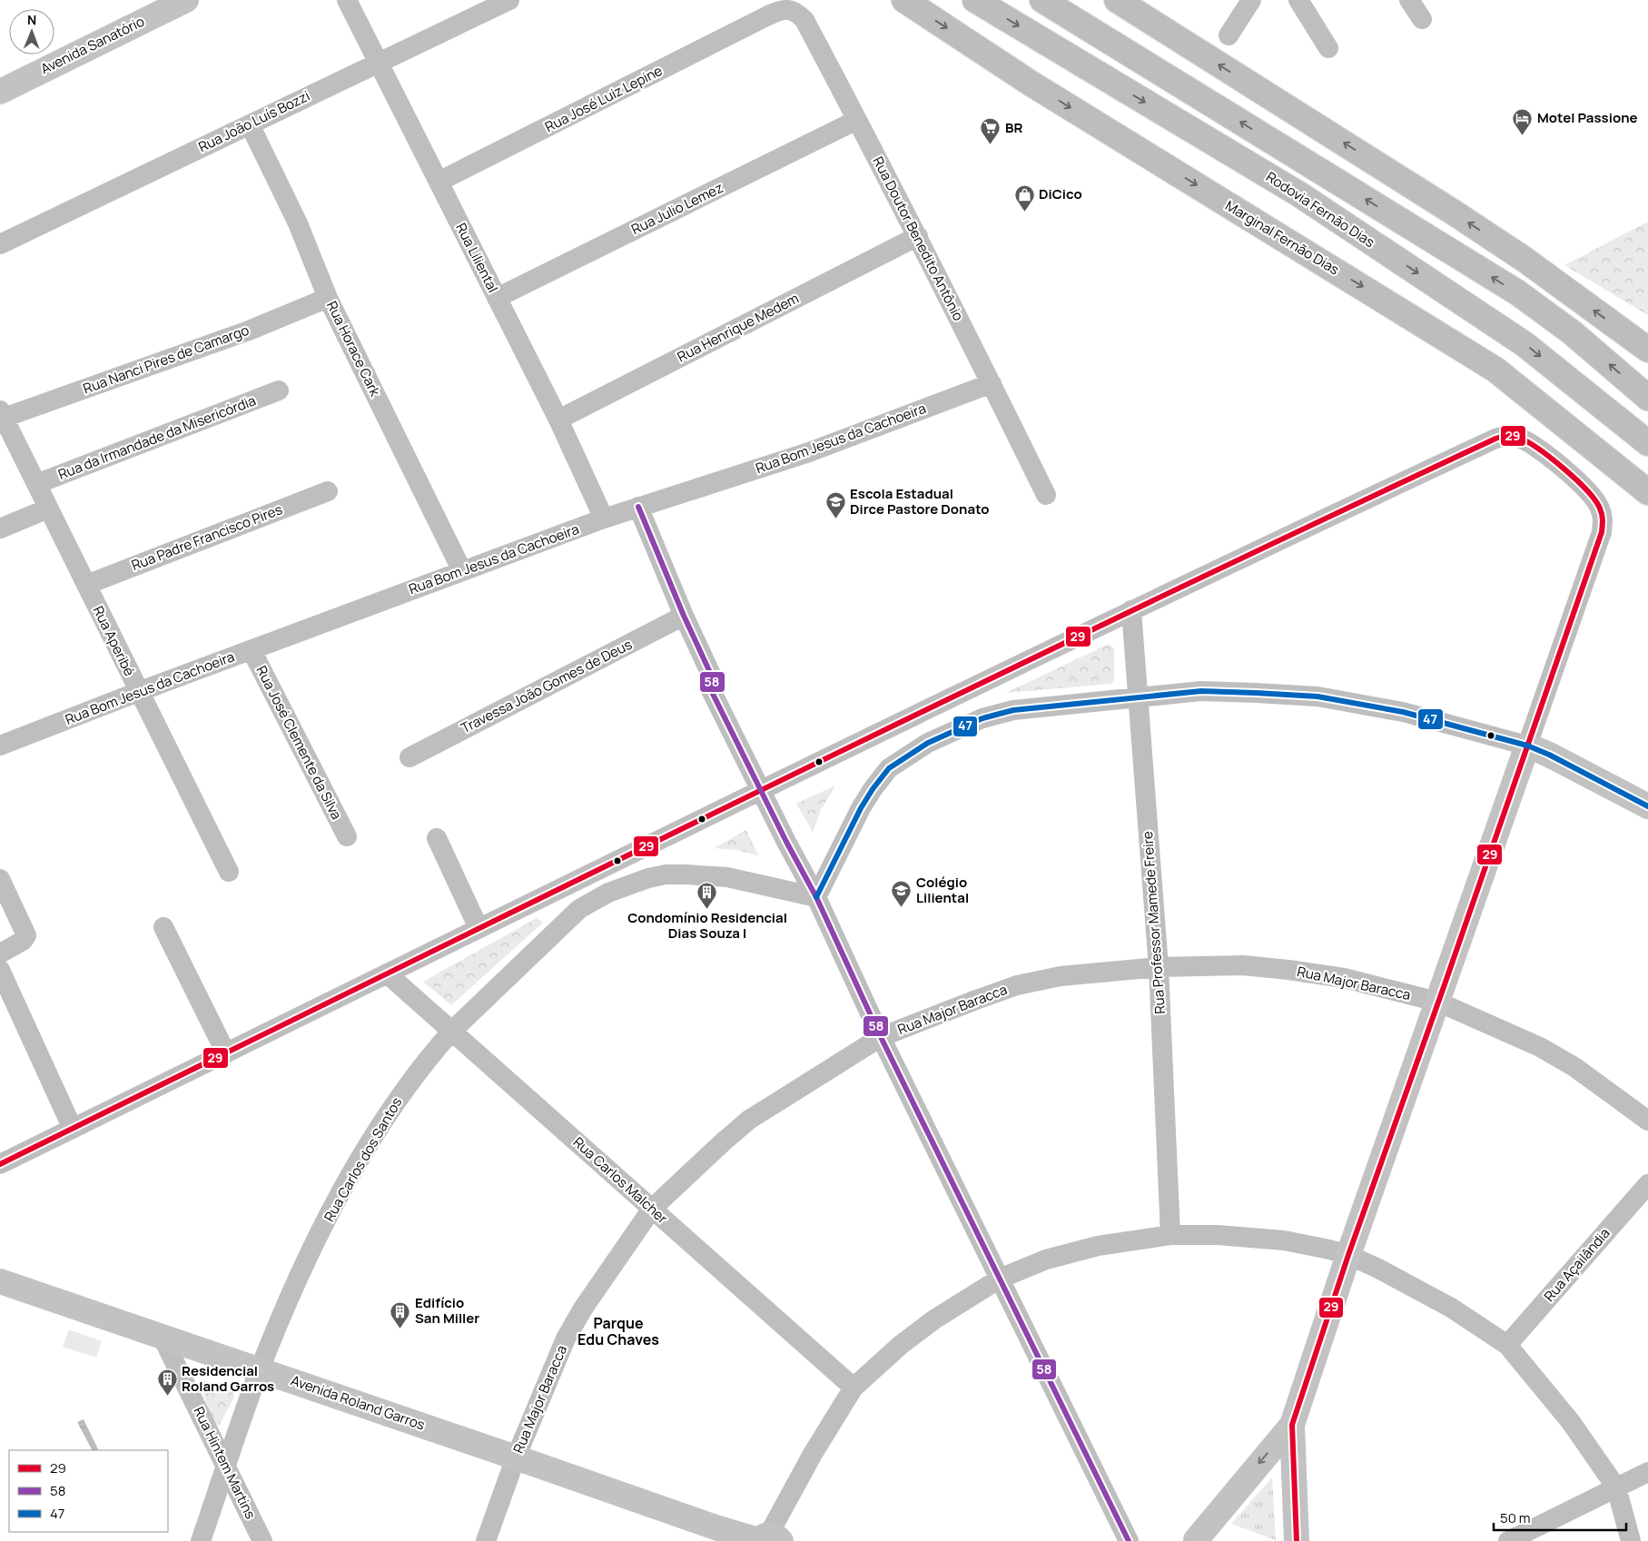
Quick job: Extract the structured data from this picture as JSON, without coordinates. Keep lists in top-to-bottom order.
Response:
{
  "streets": {
    "highway": ["Rodovia Fernão Dias", "Marginal Fernão Dias"],
    "street": [
      "Avenida Sanatório",
      "Rua José Luiz Lepine",
      "Rua João Luís Bozzi",
      "Rua Julio Lemez",
      "Rua Doutor Benedito Antônio",
      "Rua Liliental",
      "Rua Henrique Medem",
      "Rua Horace Cark",
      "Rua Nanci Pires de Camargo",
      "Rua da Irmandade da Misericórdia",
      "Rua Bom Jesus da Cachoeira",
      "Rua Padre Francisco Pires",
      "Rua Aperibé",
      "Travessa João Gomes de Deus",
      "Rua José Clemente da Silva",
      "Rua Professor Mamede Freire",
      "Rua Major Baracca",
      "Rua Carlos dos Santos",
      "Rua Carlos Malcher",
      "Rua Açailândia",
      "Avenida Roland Garros",
      "Rua Hintem Martins"
    ]
  },
  "crossings": [
    ["Rua José Luiz Lepine", "Rua Doutor Benedito Antônio"],
    ["Rua José Luiz Lepine", "Rua Liliental"],
    ["Rua João Luís Bozzi", "Rua Liliental"],
    ["Rua João Luís Bozzi", "Rua Horace Cark"],
    ["Rua Julio Lemez", "Rua Doutor Benedito Antônio"],
    ["Rua Julio Lemez", "Rua Liliental"],
    ["Rua Doutor Benedito Antônio", "Rua Henrique Medem"],
    ["Rua Doutor Benedito Antônio", "Rua Bom Jesus da Cachoeira"],
    ["Rua Liliental", "Rua Henrique Medem"],
    ["Rua Liliental", "Rua Bom Jesus da Cachoeira"],
    ["Rua Horace Cark", "Rua Nanci Pires de Camargo"],
    ["Rua Horace Cark", "Rua Bom Jesus da Cachoeira"],
    ["Rua Nanci Pires de Camargo", "Rua Aperibé"],
    ["Rua da Irmandade da Misericórdia", "Rua Aperibé"],
    ["Rua Bom Jesus da Cachoeira", "Rua Aperibé"],
    ["Rua Bom Jesus da Cachoeira", "Rua José Clemente da Silva"],
    ["Rua Padre Francisco Pires", "Rua Aperibé"],
    ["Rua Professor Mamede Freire", "Rua Major Baracca"],
    ["Rua Major Baracca", "Rua Carlos Malcher"],
    ["Rua Major Baracca", "Avenida Roland Garros"],
    ["Rua Carlos dos Santos", "Rua Carlos Malcher"],
    ["Rua Carlos dos Santos", "Avenida Roland Garros"],
    ["Rua Carlos dos Santos", "Rua Hintem Martins"],
    ["Avenida Roland Garros", "Rua Hintem Martins"]
  ],
  "districts": ["Parque Edu Chaves"],
  "places": {
    "hotel": ["Motel Passione"],
    "supermarket": ["BR"],
    "shop": ["DiCico"],
    "school or university": ["Escola Estadual Dirce Pastore Donato", "Colégio Liliental"],
    "building": ["Condomínio Residencial Dias Souza I", "Edifício San Miller", "Residencial Roland Garros"]
  },
  "lines": ["transit line 29", "transit line 58", "transit line 47"],
  "legend": ["29", "58", "47"],
  "scale_bar": "50 m",
  "north": "top"
}
